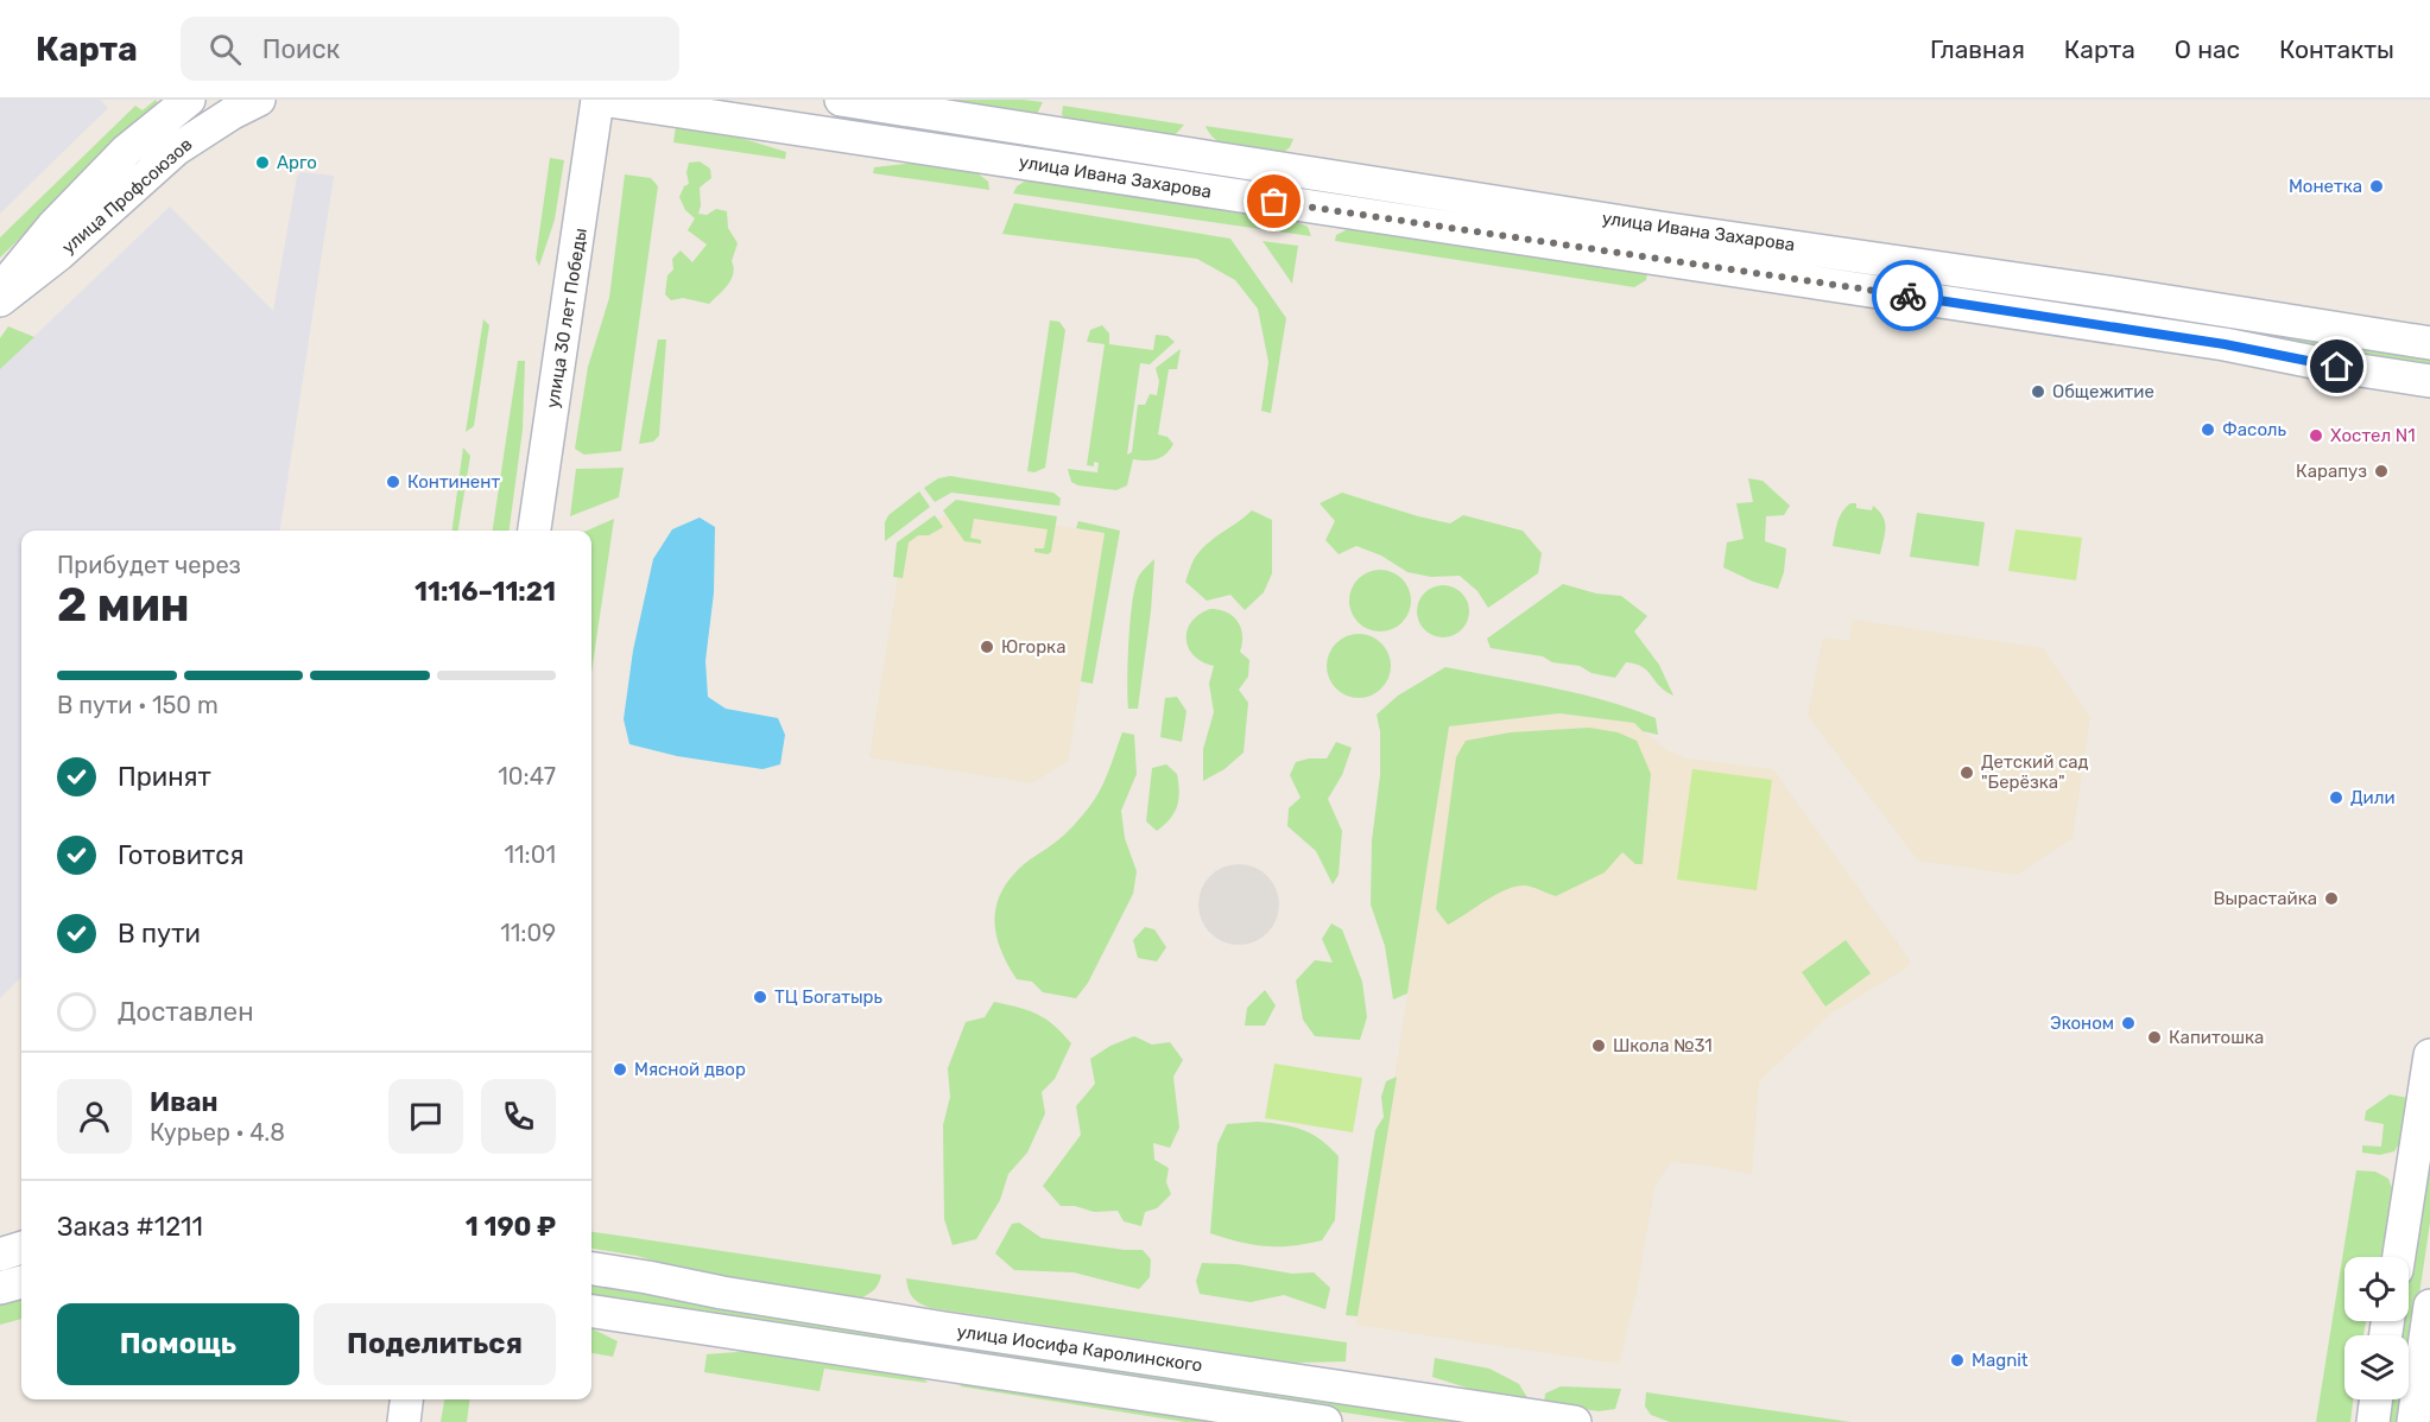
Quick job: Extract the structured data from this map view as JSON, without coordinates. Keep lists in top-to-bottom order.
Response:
{
  "streets": {
    "main road": [
      "улица Ивана Захарова",
      "улица Профсоюзов",
      "улица 30 лет Победы",
      "улица Иосифа Каролинского"
    ]
  },
  "places": [
    "Арго",
    "Монетка",
    "Общежитие",
    "Фасоль",
    "Хостел N1",
    "Карапуз",
    "Континент",
    "Югорка",
    "Детский сад \"Берёзка\"",
    "Дили",
    "Вырастайка",
    "ТЦ Богатырь",
    "Эконом",
    "Капитошка",
    "Школа №31",
    "Мясной двор",
    "Magnit"
  ],
  "page": {
    "header": "Карта",
    "search": "Поиск",
    "nav": [
      "Главная",
      "Карта",
      "О нас",
      "Контакты"
    ],
    "heading": ["2 мин", "Прибудет через", "11:16–11:21"],
    "panel": [
      "Иван",
      "Курьер · 4.8",
      "Заказ #1211",
      "1 190 ₽"
    ],
    "bar": "В пути · 150 m",
    "list": [
      ["Принят", "10:47"],
      ["Готовится", "11:01"],
      ["В пути", "11:09"],
      "Доставлен"
    ],
    "buttons": ["Помощь", "Поделиться"]
  }
}
